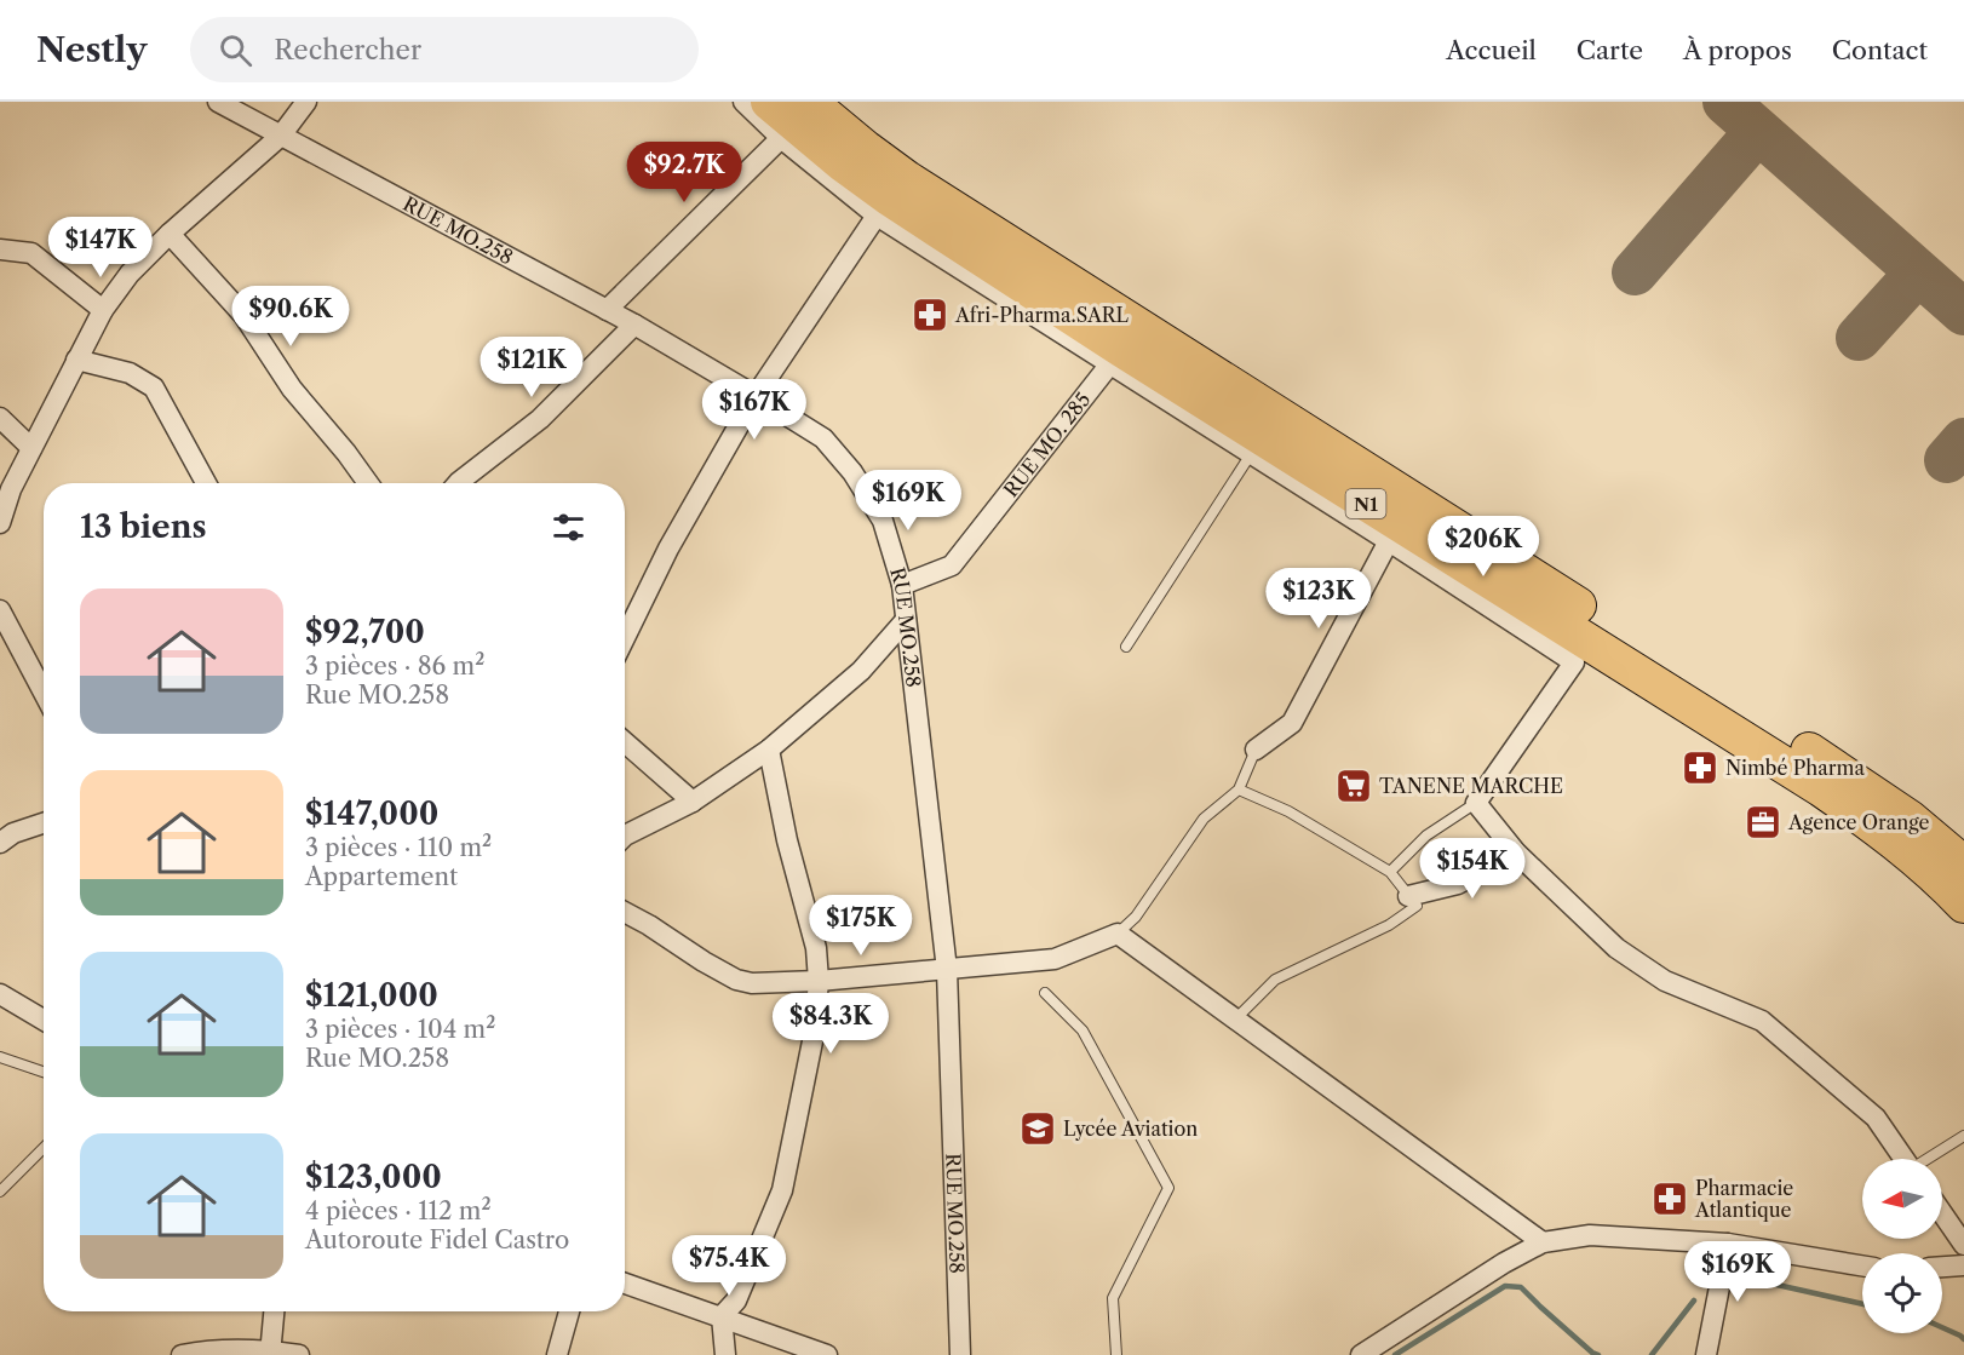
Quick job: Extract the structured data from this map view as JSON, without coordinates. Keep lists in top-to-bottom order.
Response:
{
  "streets": {
    "highway": ["N1"],
    "street": ["RUE MO.258", "RUE MO. 285"]
  },
  "crossings": [
    ["RUE MO.258", "RUE MO. 285"],
    ["RUE MO. 285", "N1"]
  ],
  "places": {
    "pharmacy": ["Afri-Pharma.SARL", "Nimbé Pharma", "Pharmacie Atlantique"],
    "supermarket": ["TANENE MARCHE"],
    "office": ["Agence Orange"],
    "school or university": ["Lycée Aviation"]
  },
  "north": "left",
  "page": {
    "header": "Nestly",
    "search": "Rechercher",
    "nav": [
      "Accueil",
      "Carte",
      "À propos",
      "Contact"
    ],
    "price": [
      "$92.7K",
      "$147K",
      "$90.6K",
      "$121K",
      "$167K",
      "$169K",
      "$206K",
      "$123K",
      "$154K",
      "$175K",
      "$84.3K",
      "$75.4K",
      "$169K"
    ],
    "heading": "13 biens",
    "list": [
      {
        "name": "$92,700",
        "note": "3 pièces · 86 m² · Rue MO.258"
      },
      {
        "name": "$147,000",
        "note": "3 pièces · 110 m² · Appartement"
      },
      {
        "name": "$121,000",
        "note": "3 pièces · 104 m² · Rue MO.258"
      },
      {
        "name": "$123,000",
        "note": "4 pièces · 112 m² · Autoroute Fidel Castro"
      }
    ]
  }
}
